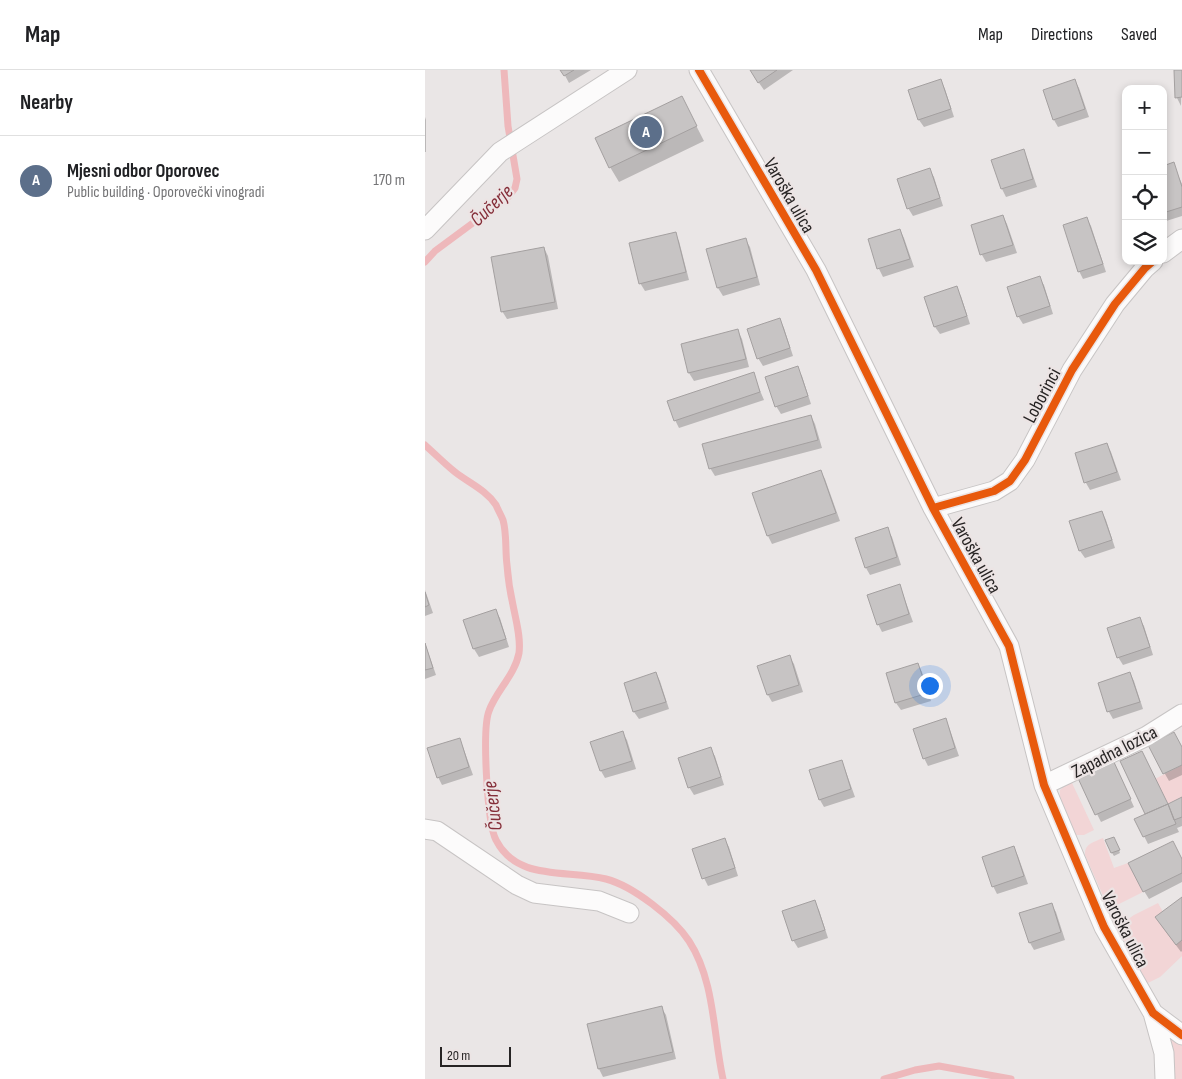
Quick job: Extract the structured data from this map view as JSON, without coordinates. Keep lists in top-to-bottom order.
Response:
{
  "streets": {
    "street": ["Varoška ulica", "Loborinci", "Zapadna lozica"]
  },
  "crossings": [
    ["Varoška ulica", "Loborinci"],
    ["Varoška ulica", "Zapadna lozica"]
  ],
  "water": ["Čučerje"],
  "scale_bar": "20 m",
  "page": {
    "header": "Map",
    "nav": ["Map", "Directions", "Saved"],
    "heading": "Nearby",
    "map_buttons": ["+", "−"],
    "pins": "A",
    "list": [
      {
        "mark": "A",
        "name": "Mjesni odbor Oporovec",
        "note": "Public building · Oporovečki vinogradi",
        "value": "170 m"
      }
    ],
    "scale": "20 m"
  }
}
